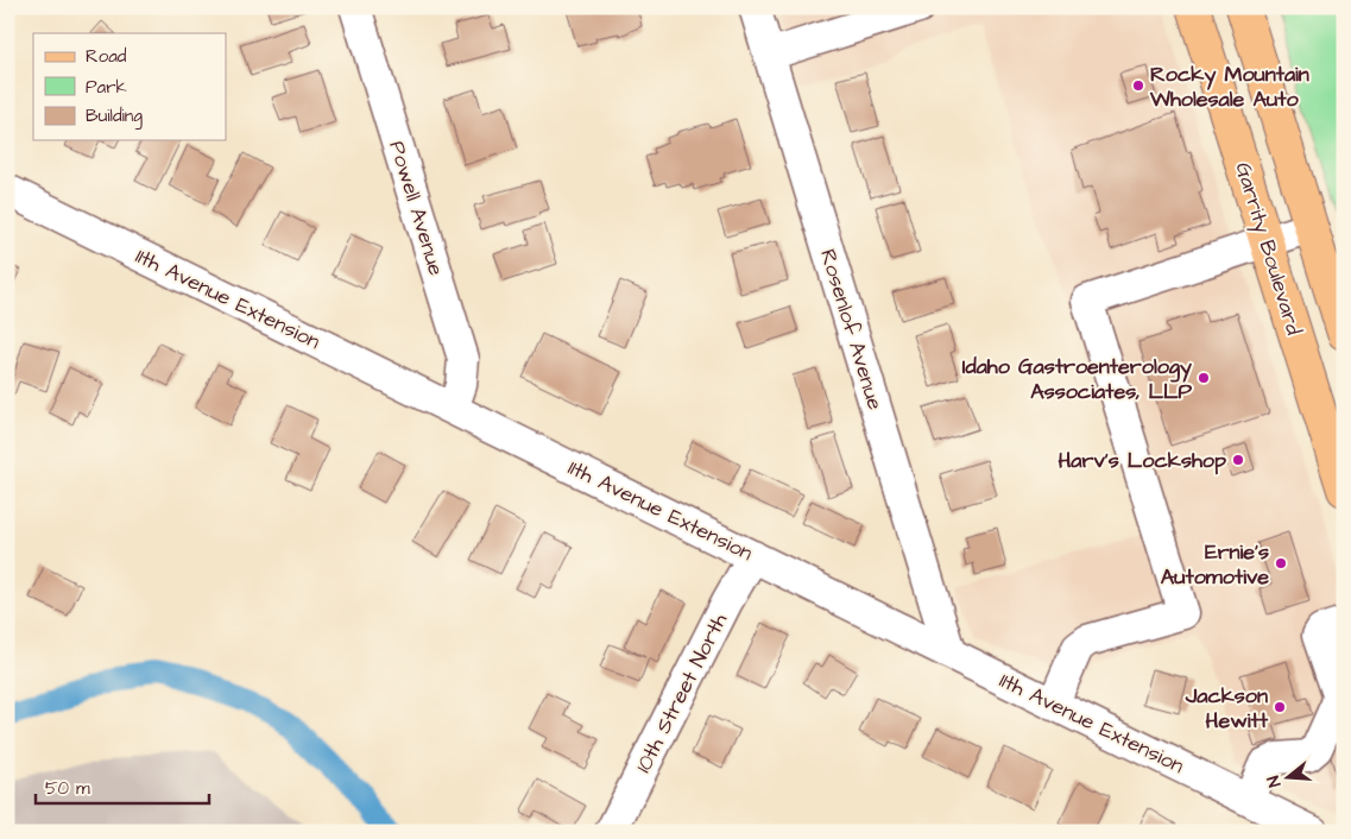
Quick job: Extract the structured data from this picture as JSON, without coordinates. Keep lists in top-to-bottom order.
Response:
{
  "streets": {
    "main road": ["Garrity Boulevard"],
    "street": [
      "Powell Avenue",
      "11th Avenue Extension",
      "Rosenlof Avenue",
      "10th Street North"
    ]
  },
  "crossings": [
    ["Powell Avenue", "11th Avenue Extension"],
    ["11th Avenue Extension", "Rosenlof Avenue"],
    ["11th Avenue Extension", "10th Street North"]
  ],
  "places": [
    "Rocky Mountain Wholesale Auto",
    "Idaho Gastroenterology Associates, LLP",
    "Harv's Lockshop",
    "Ernie's Automotive",
    "Jackson Hewitt"
  ],
  "legend": ["Road", "Park", "Building"],
  "scale_bar": "50 m",
  "north": "left"
}
